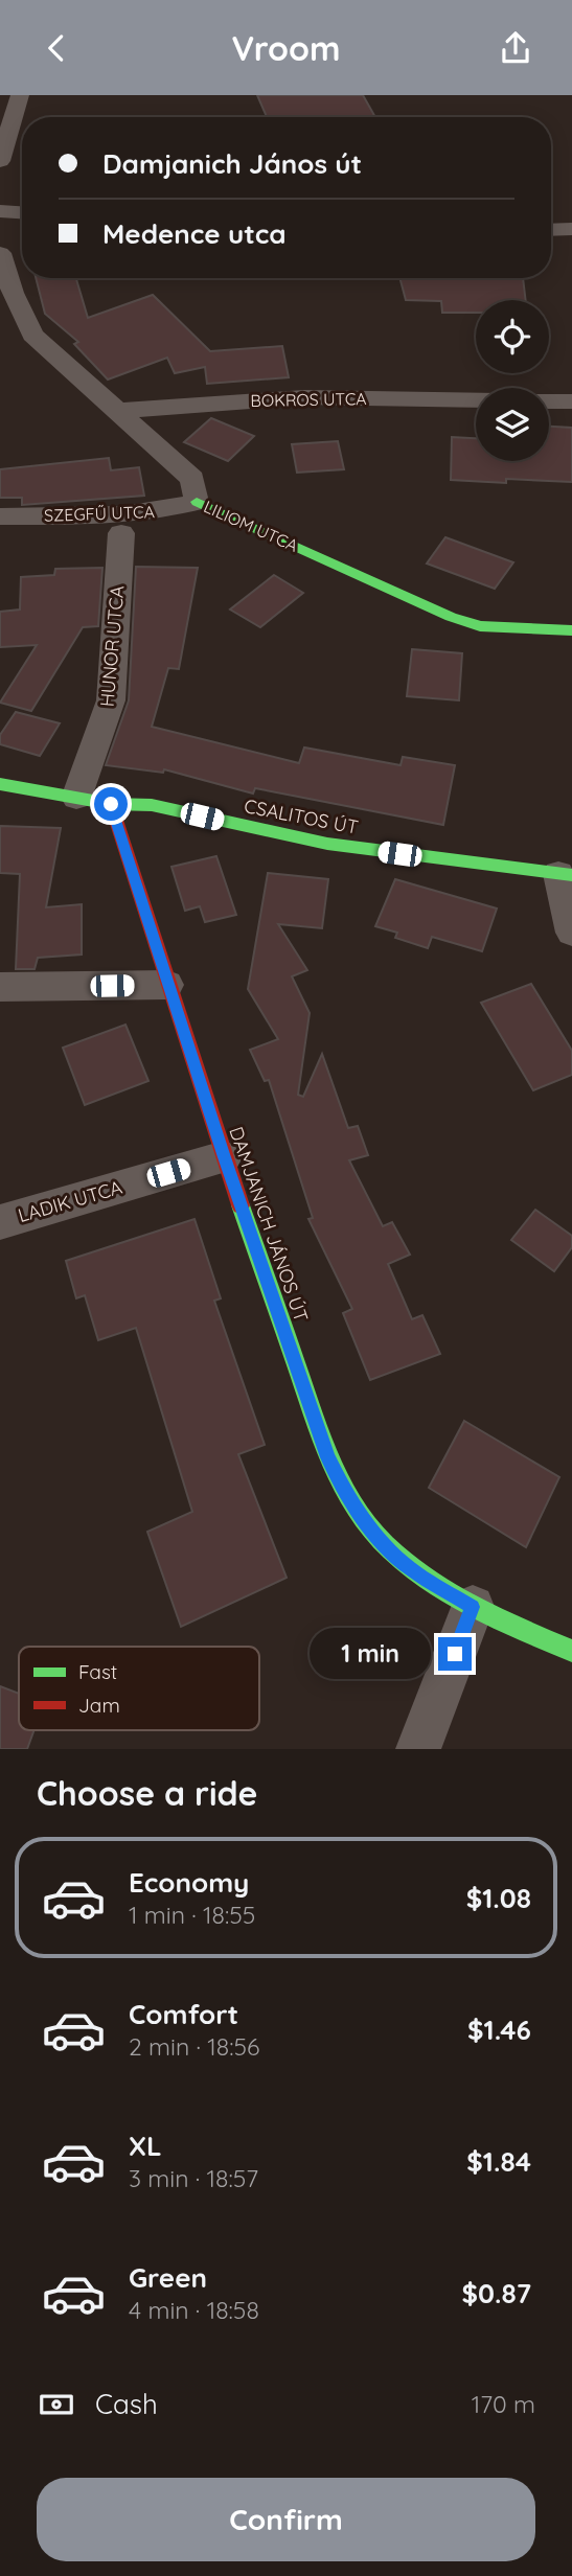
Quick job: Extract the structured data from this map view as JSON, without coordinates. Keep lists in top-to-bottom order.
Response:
{
  "streets": {
    "street": [
      "BOKROS UTCA",
      "SZEGFŰ UTCA",
      "LILIOM UTCA",
      "HUNOR UTCA",
      "CSALITOS ÚT",
      "LADIK UTCA",
      "DAMJANICH JÁNOS ÚT"
    ]
  },
  "crossings": [
    ["BOKROS UTCA", "LILIOM UTCA"],
    ["SZEGFŰ UTCA", "LILIOM UTCA"],
    ["CSALITOS ÚT", "DAMJANICH JÁNOS ÚT"],
    ["LADIK UTCA", "DAMJANICH JÁNOS ÚT"]
  ],
  "legend": ["Fast", "Jam"],
  "page": {
    "header": "Vroom",
    "banner": ["Damjanich János út", "Medence utca"],
    "bubble": "1 min",
    "heading": "Choose a ride",
    "list": [
      {
        "name": "Economy",
        "note": "1 min · 18:55",
        "value": "$1.08"
      },
      {
        "name": "Comfort",
        "note": "2 min · 18:56",
        "value": "$1.46"
      },
      {
        "name": "XL",
        "note": "3 min · 18:57",
        "value": "$1.84"
      },
      {
        "name": "Green",
        "note": "4 min · 18:58",
        "value": "$0.87"
      }
    ],
    "pay": ["Cash", "170 m"],
    "buttons": "Confirm"
  }
}
